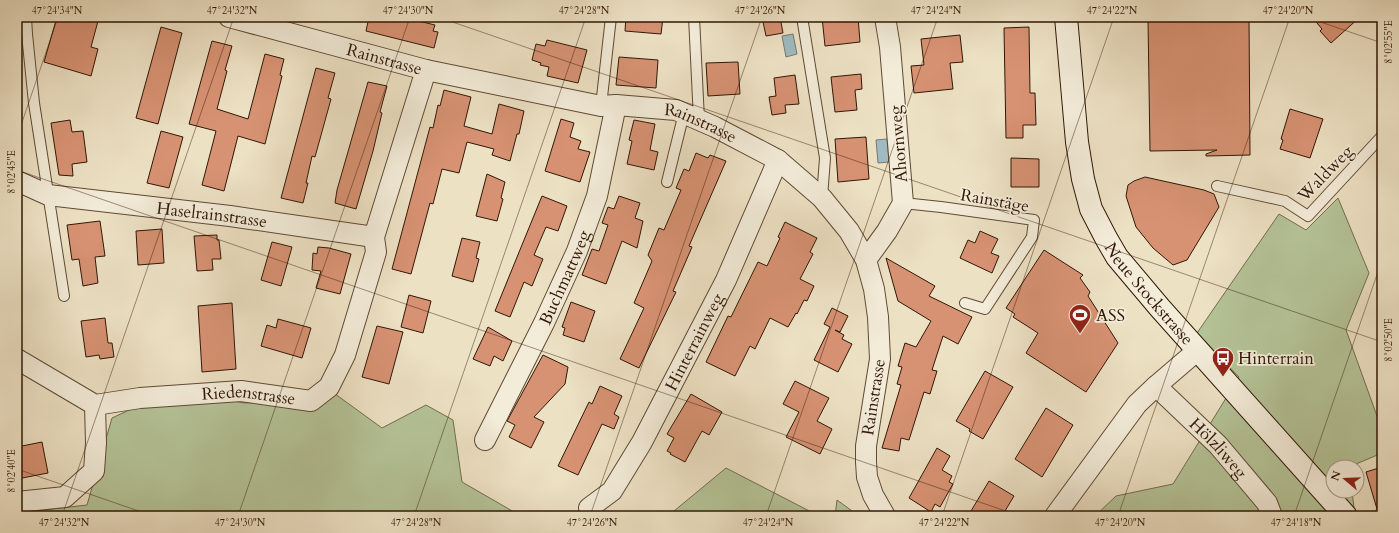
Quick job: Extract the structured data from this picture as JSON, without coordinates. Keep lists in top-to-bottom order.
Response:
{
  "streets": {
    "street": [
      "Rainstrasse",
      "Ahornweg",
      "Haselrainstrasse",
      "Buchmattweg",
      "Neue Stockstrasse",
      "Hinterrainweg",
      "Riedenstrasse",
      "Hölzliweg"
    ],
    "lane": ["Waldweg", "Rainstäge"]
  },
  "crossings": [
    ["Rainstrasse", "Ahornweg"],
    ["Rainstrasse", "Buchmattweg"],
    ["Rainstrasse", "Hinterrainweg"],
    ["Rainstrasse", "Riedenstrasse"],
    ["Ahornweg", "Rainstäge"],
    ["Haselrainstrasse", "Riedenstrasse"]
  ],
  "places": {
    "sports": ["ASS"],
    "bus stop": ["Hinterrain"]
  },
  "north": "left",
  "coordinates": [
    "47°24'34\"N",
    "47°24'32\"N",
    "47°24'30\"N",
    "47°24'28\"N",
    "47°24'26\"N",
    "47°24'24\"N",
    "47°24'22\"N",
    "47°24'20\"N",
    "8°02'55\"E",
    "8°02'45\"E",
    "8°02'50\"E",
    "8°02'40\"E",
    "47°24'18\"N"
  ]
}
